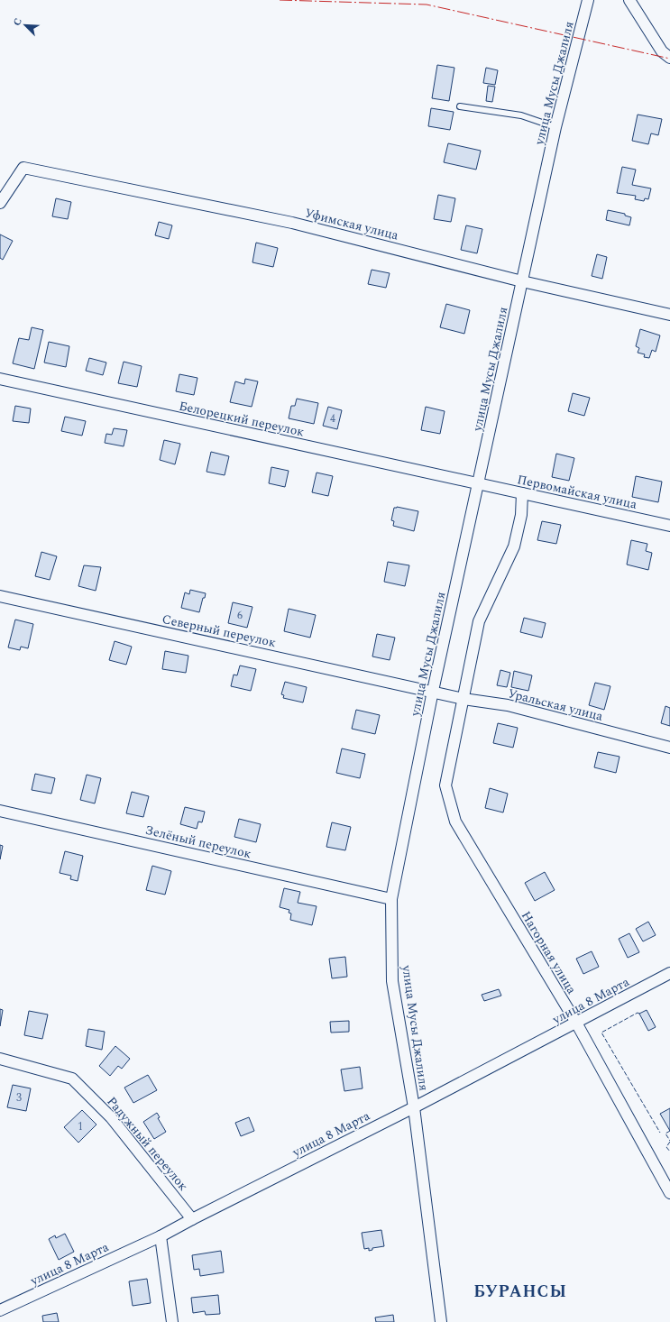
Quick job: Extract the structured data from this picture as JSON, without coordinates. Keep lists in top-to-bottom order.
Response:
{
  "streets": {
    "street": [
      "улица Мусы Джалиля",
      "Уфимская улица",
      "Белорецкий переулок",
      "Первомайская улица",
      "Северный переулок",
      "Уральская улица",
      "Зелёный переулок",
      "Нагорная улица",
      "улица 8 Марта",
      "Радужный переулок"
    ]
  },
  "crossings": [
    ["улица Мусы Джалиля", "Уфимская улица"],
    ["улица Мусы Джалиля", "Белорецкий переулок"],
    ["улица Мусы Джалиля", "Первомайская улица"],
    ["улица Мусы Джалиля", "Северный переулок"],
    ["улица Мусы Джалиля", "Уральская улица"],
    ["улица Мусы Джалиля", "Зелёный переулок"],
    ["улица Мусы Джалиля", "улица 8 Марта"],
    ["Белорецкий переулок", "Первомайская улица"],
    ["Первомайская улица", "Нагорная улица"],
    ["Северный переулок", "Уральская улица"],
    ["Уральская улица", "Нагорная улица"],
    ["Нагорная улица", "улица 8 Марта"],
    ["улица 8 Марта", "Радужный переулок"]
  ],
  "districts": ["БУРАНСЫ"],
  "house_numbers": [
    "4",
    "6",
    "3",
    "1"
  ],
  "north": "top left"
}
